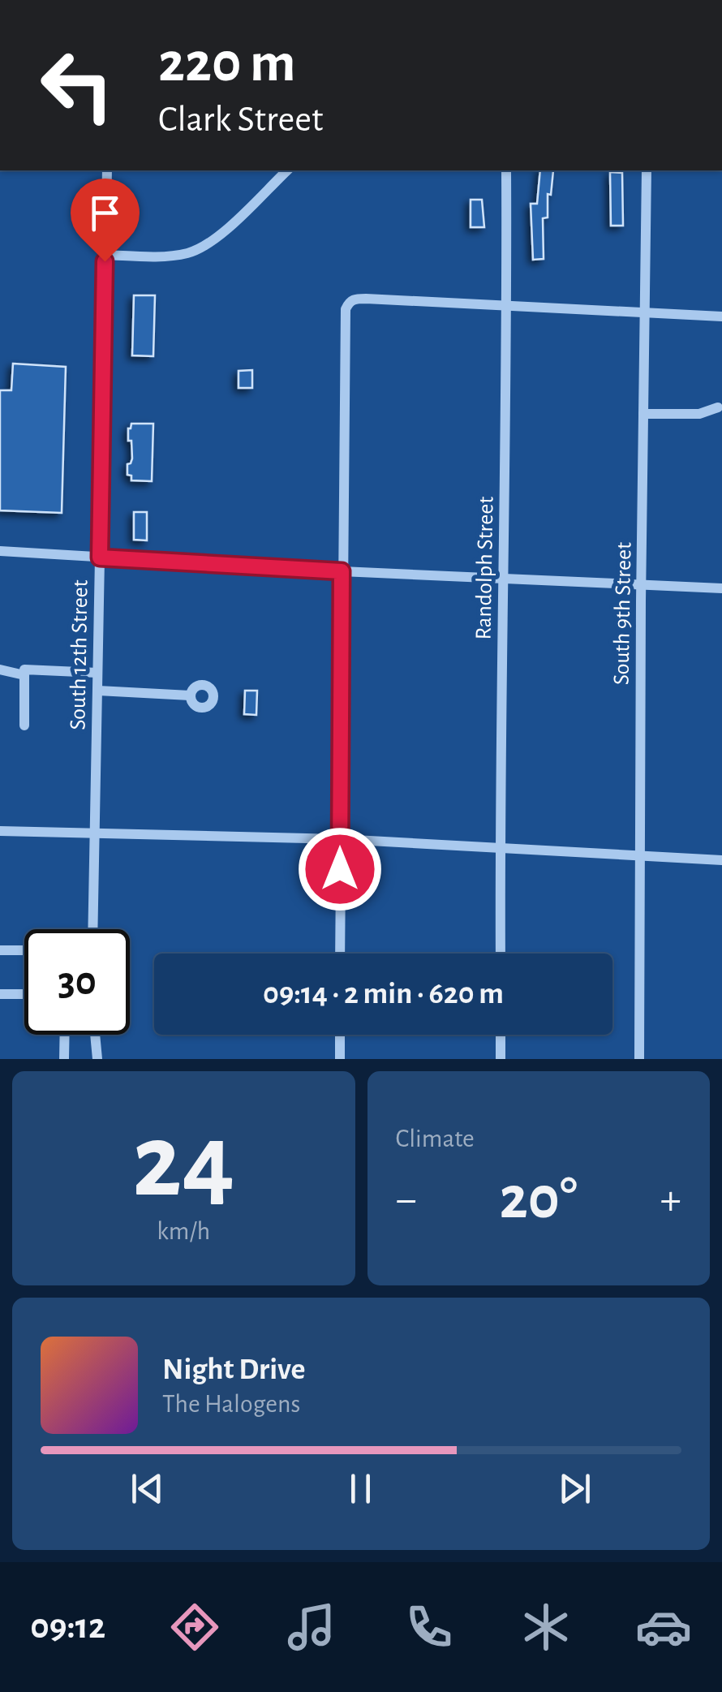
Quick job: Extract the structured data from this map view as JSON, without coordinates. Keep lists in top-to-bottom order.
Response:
{
  "streets": {
    "street": ["Randolph Street", "South 9th Street", "South 12th Street"]
  },
  "page": {
    "turn": ["220 m", "Clark Street"],
    "limit": "30",
    "trip": "09:14 · 2 min · 620 m",
    "tile": [
      ["24", "km/h"],
      "Climate"
    ],
    "heat": ["−", "20°", "+"],
    "song": ["Night Drive", "The Halogens"],
    "tabs": "09:12"
  }
}
